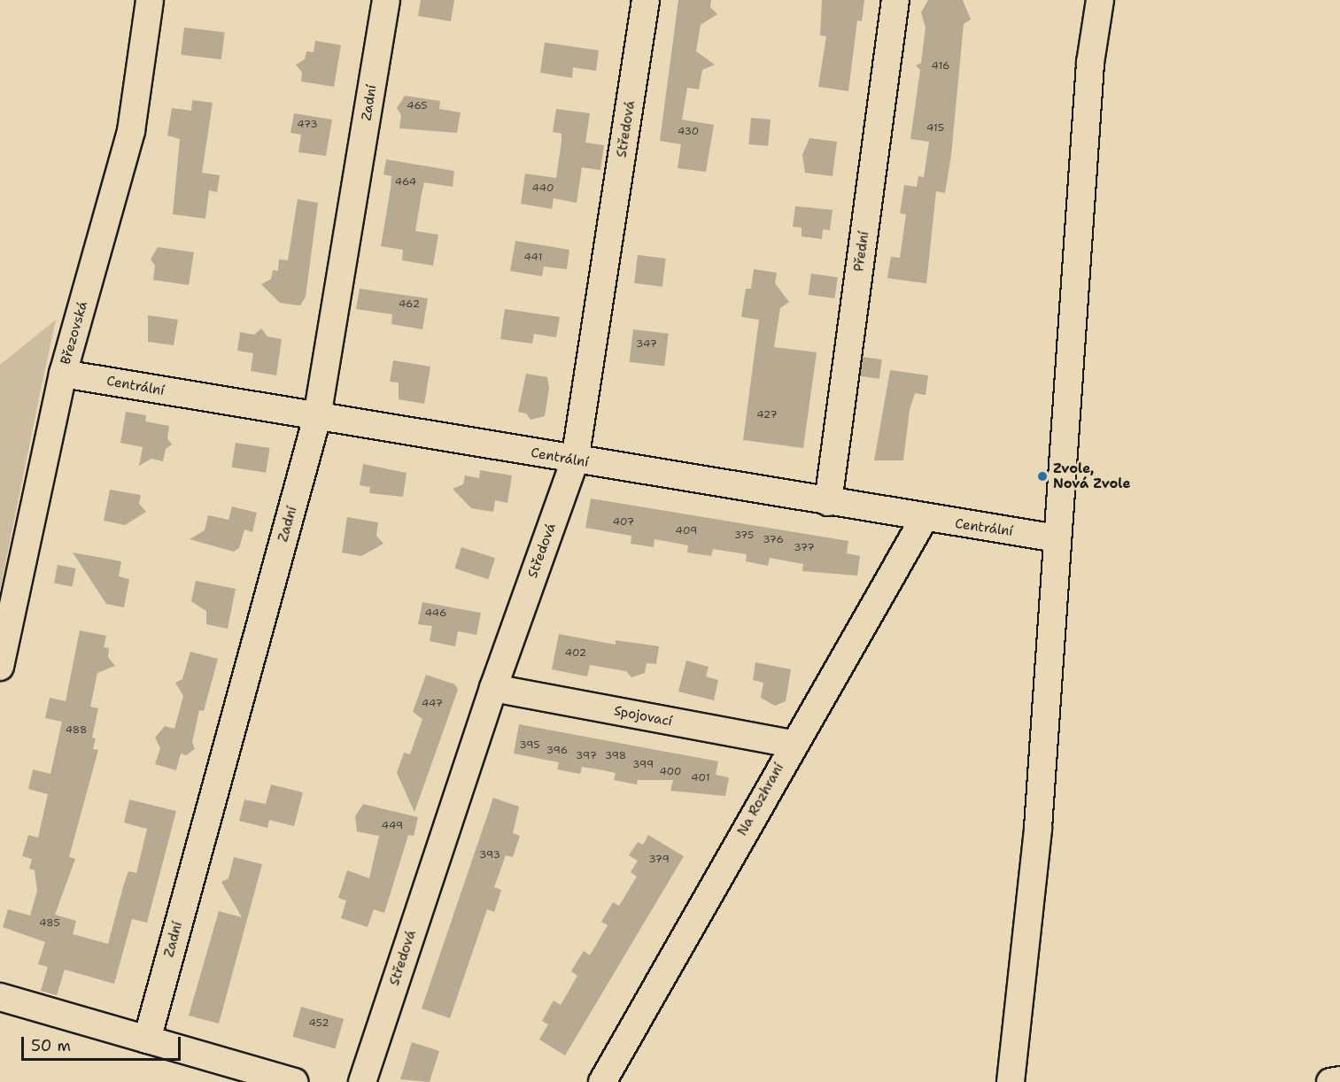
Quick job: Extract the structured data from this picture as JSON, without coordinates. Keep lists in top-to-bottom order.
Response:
{
  "streets": {
    "street": [
      "Zadní",
      "Středová",
      "Přední",
      "Březovská",
      "Centrální",
      "Spojovací",
      "Na Rozhraní"
    ]
  },
  "crossings": [
    ["Zadní", "Centrální"],
    ["Středová", "Centrální"],
    ["Středová", "Spojovací"],
    ["Přední", "Centrální"],
    ["Březovská", "Centrální"],
    ["Centrální", "Na Rozhraní"],
    ["Spojovací", "Na Rozhraní"]
  ],
  "places": ["Zvole, Nová Zvole"],
  "house_numbers": [
    "416",
    "465",
    "473",
    "415",
    "430",
    "464",
    "440",
    "441",
    "462",
    "347",
    "427",
    "407",
    "409",
    "375",
    "376",
    "377",
    "446",
    "402",
    "447",
    "488",
    "395",
    "396",
    "397",
    "398",
    "399",
    "400",
    "401",
    "449",
    "393",
    "379",
    "485",
    "452"
  ],
  "scale_bar": "50 m"
}
